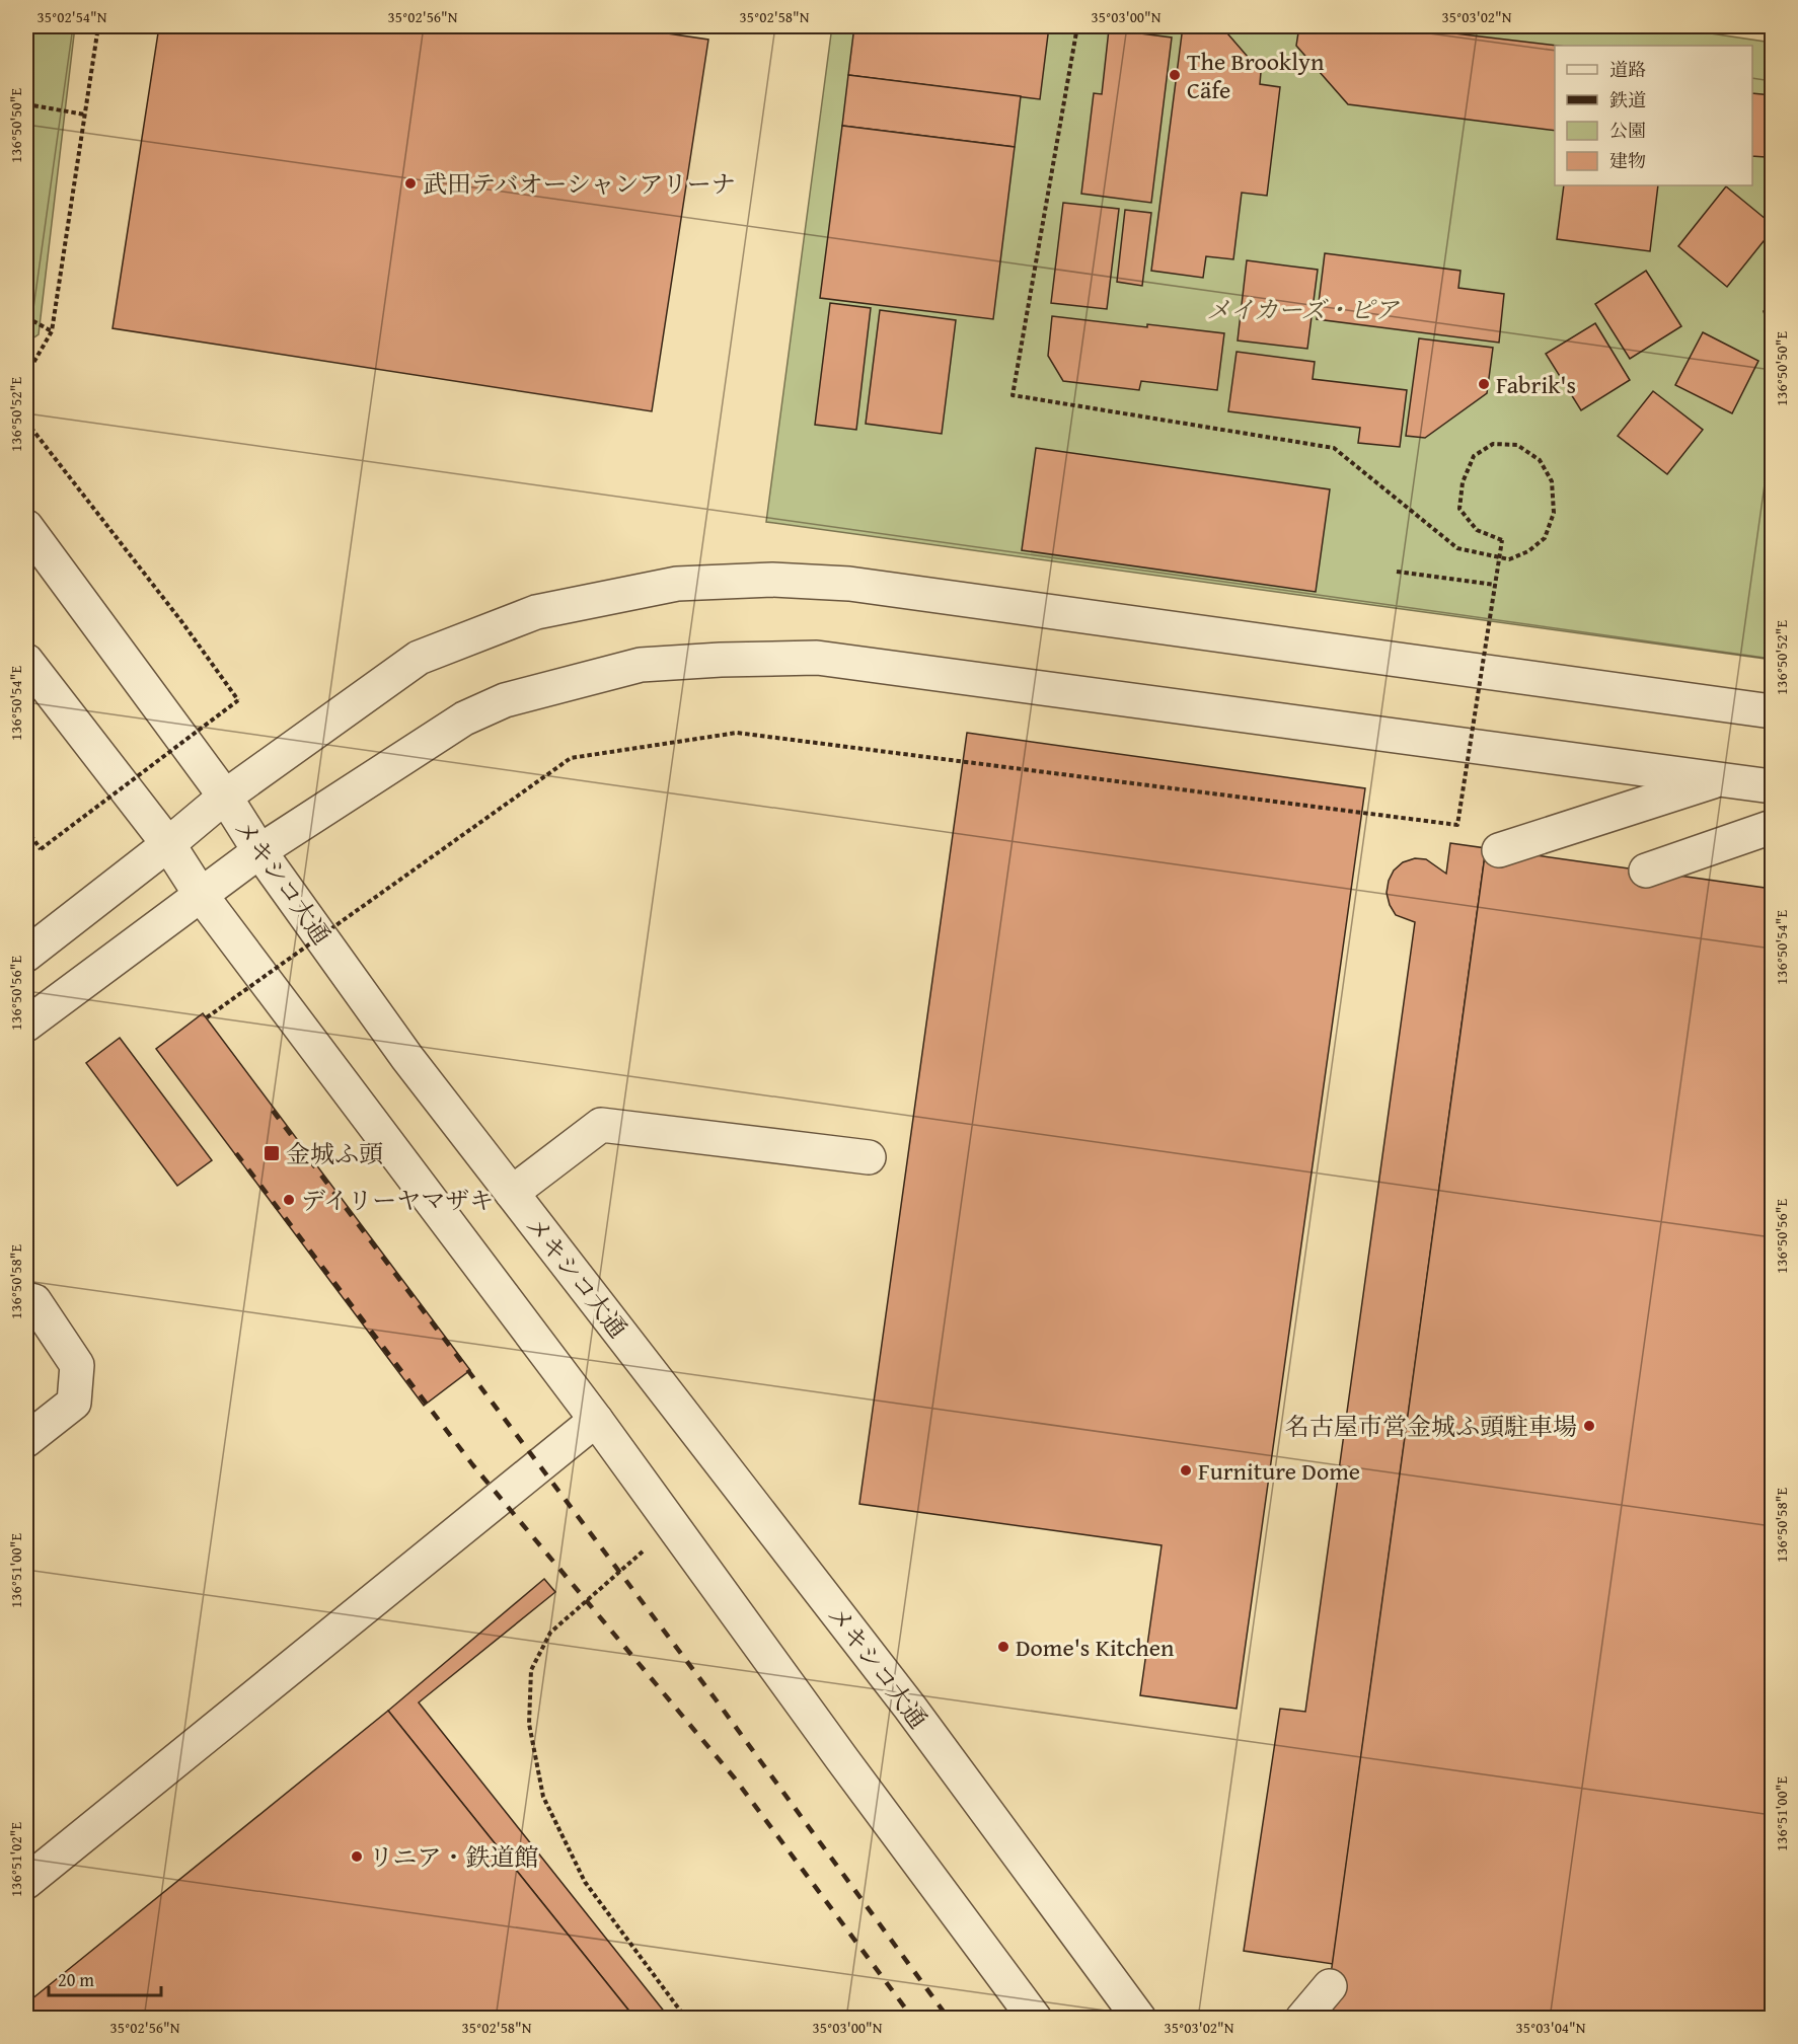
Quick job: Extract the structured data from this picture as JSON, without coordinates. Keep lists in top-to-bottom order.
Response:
{
  "streets": {
    "street": ["メキシコ大通"]
  },
  "parks": ["メイカーズ・ピア"],
  "places": {
    "other": [
      "The Brooklyn Cäfe",
      "武田テバオーシャンアリーナ",
      "Fabrik's",
      "デイリーヤマザキ",
      "名古屋市営金城ふ頭駐車場",
      "Furniture Dome",
      "Dome's Kitchen",
      "リニア・鉄道館"
    ],
    "transit": ["金城ふ頭"]
  },
  "legend": [
    "道路",
    "鉄道",
    "公園",
    "建物"
  ],
  "scale_bar": "20 m",
  "coordinates": [
    "35°02'54\"N",
    "35°02'56\"N",
    "35°02'58\"N",
    "35°03'00\"N",
    "35°03'02\"N",
    "136°50'50\"E",
    "136°50'52\"E",
    "136°50'54\"E",
    "136°50'56\"E",
    "136°50'58\"E",
    "136°51'00\"E",
    "136°51'02\"E",
    "35°03'04\"N"
  ]
}
